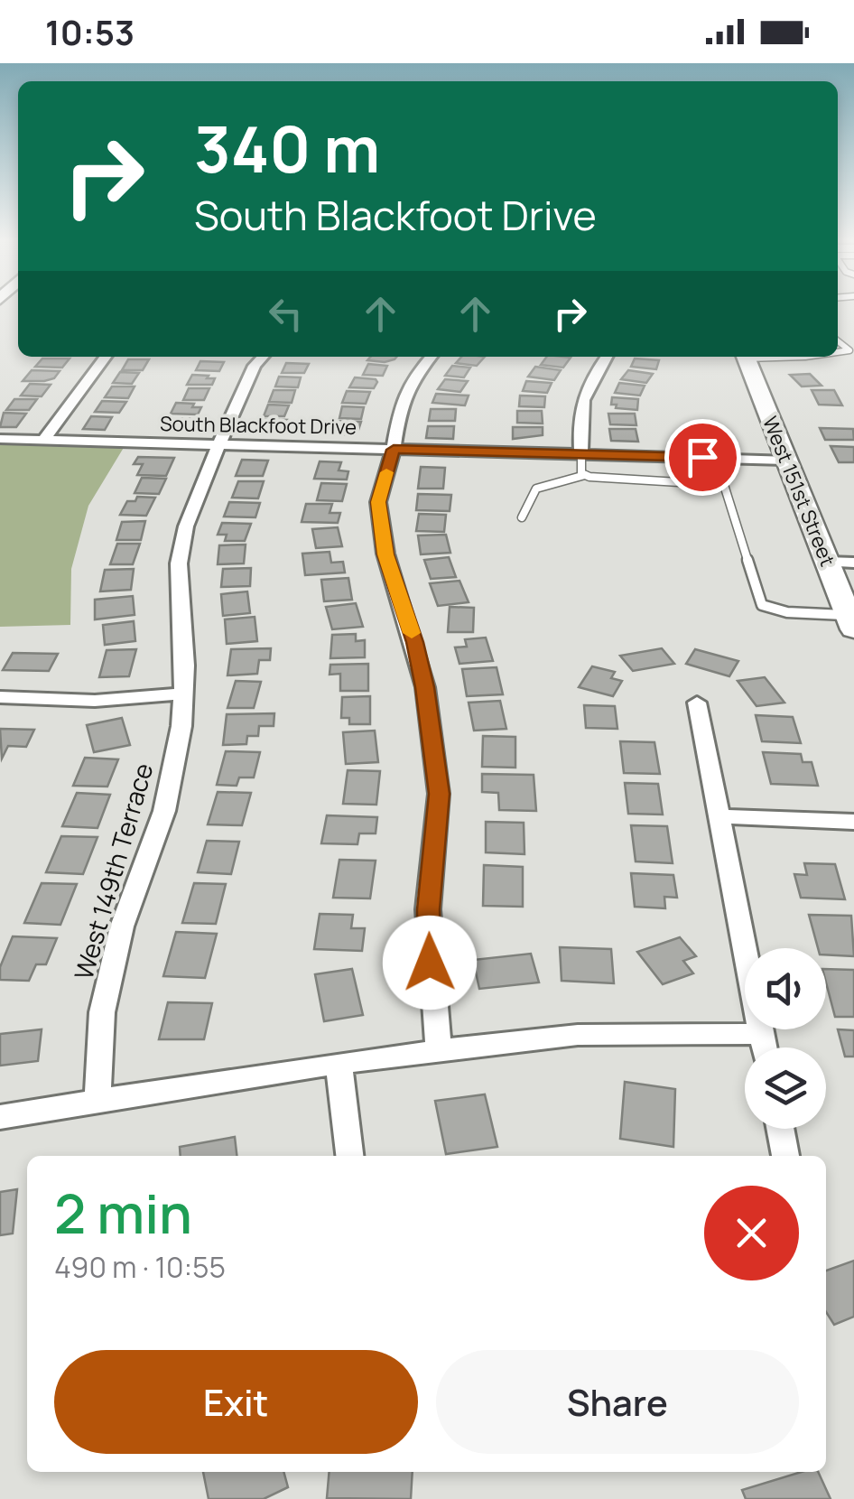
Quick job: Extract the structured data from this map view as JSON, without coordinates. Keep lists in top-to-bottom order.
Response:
{
  "streets": {
    "main road": ["West 151st Street"],
    "street": ["South Blackfoot Drive", "West 149th Terrace"]
  },
  "crossings": [
    ["South Blackfoot Drive", "West 151st Street"],
    ["South Blackfoot Drive", "West 149th Terrace"]
  ],
  "page": {
    "status": "10:53",
    "turn": ["340 m", "South Blackfoot Drive"],
    "heading": ["2 min", "490 m · 10:55"],
    "buttons": ["Exit", "Share"]
  }
}
